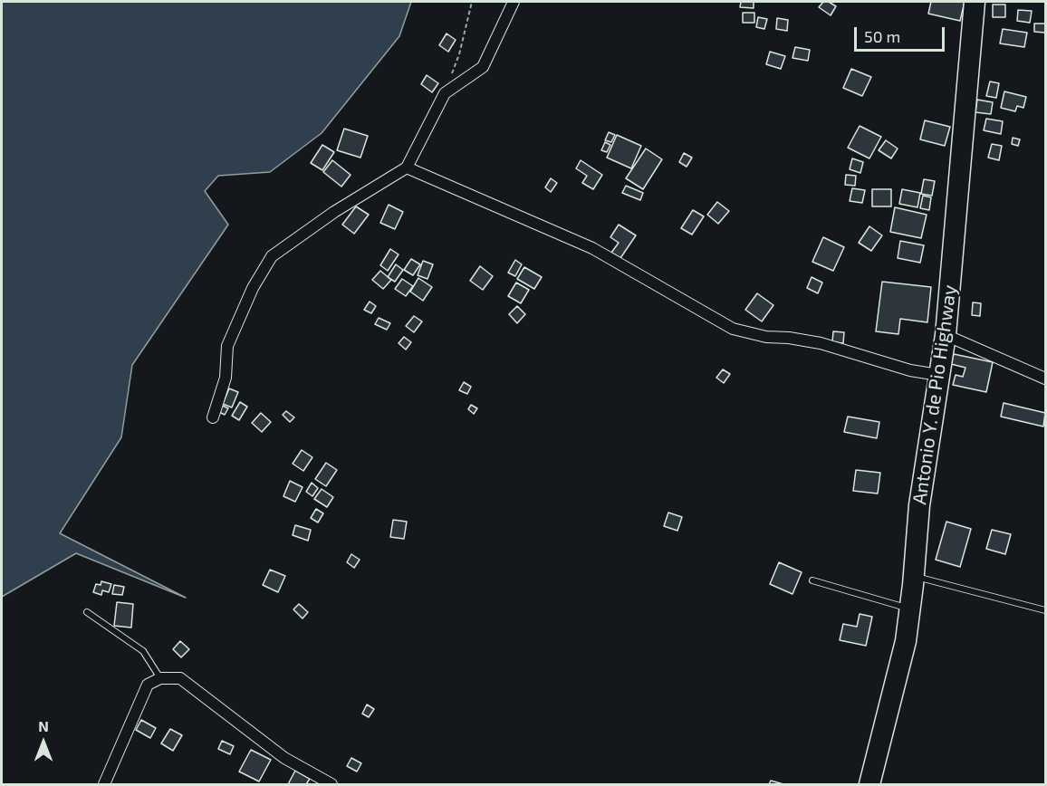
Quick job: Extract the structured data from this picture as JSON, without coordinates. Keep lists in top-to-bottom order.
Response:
{
  "streets": {
    "highway": ["Antonio Y. de Pio Highway"]
  },
  "scale_bar": "50 m",
  "north": "top"
}
